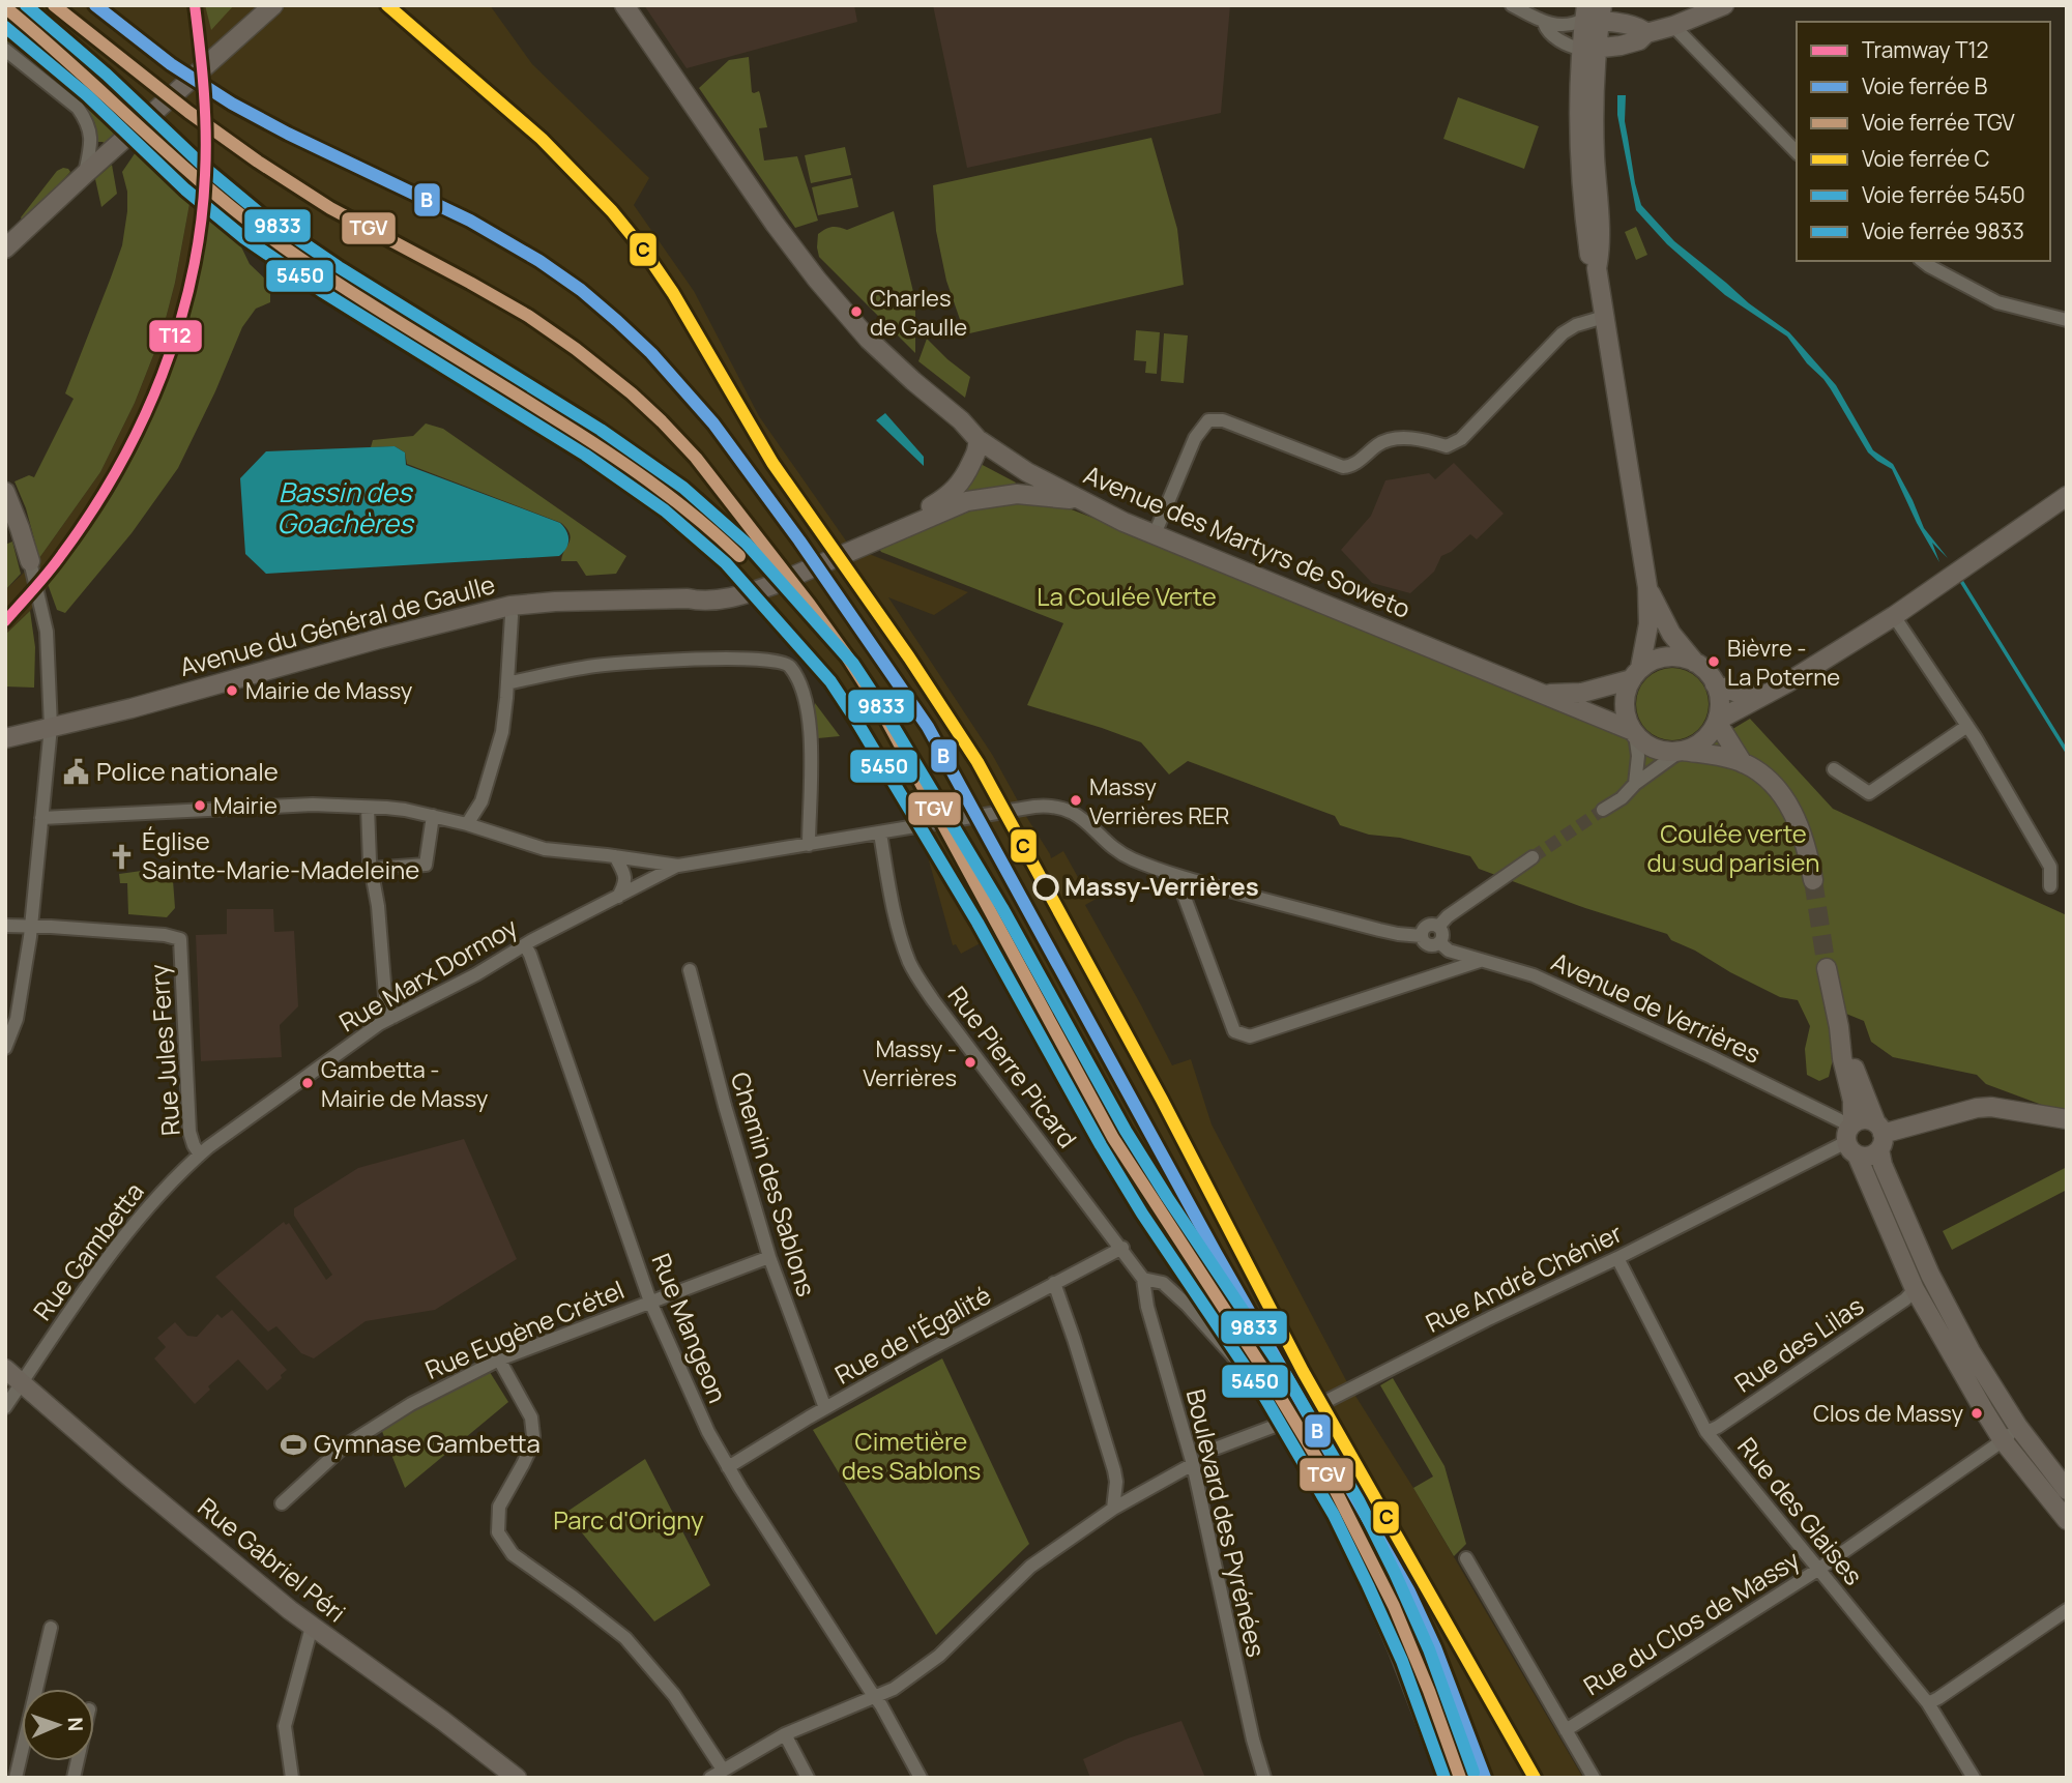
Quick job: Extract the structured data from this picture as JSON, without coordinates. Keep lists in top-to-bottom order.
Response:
{
  "streets": {
    "main road": ["Avenue des Martyrs de Soweto", "Avenue du Général de Gaulle", "Rue Gabriel Péri"],
    "street": [
      "Rue Marx Dormoy",
      "Avenue de Verrières",
      "Rue Jules Ferry",
      "Rue Pierre Picard",
      "Chemin des Sablons",
      "Rue Gambetta",
      "Rue André Chénier",
      "Rue Mangeon",
      "Rue Eugène Crétel",
      "Rue de l'Égalité",
      "Rue des Lilas",
      "Rue des Glaises",
      "Boulevard des Pyrénées",
      "Rue du Clos de Massy"
    ]
  },
  "crossings": [
    ["Avenue des Martyrs de Soweto", "Avenue du Général de Gaulle"],
    ["Rue Marx Dormoy", "Rue Jules Ferry"],
    ["Rue Marx Dormoy", "Rue Gambetta"],
    ["Rue Marx Dormoy", "Rue Mangeon"],
    ["Avenue de Verrières", "Rue André Chénier"],
    ["Rue Jules Ferry", "Rue Gambetta"],
    ["Rue Pierre Picard", "Rue André Chénier"],
    ["Rue Pierre Picard", "Rue de l'Égalité"],
    ["Rue Pierre Picard", "Boulevard des Pyrénées"],
    ["Chemin des Sablons", "Rue Eugène Crétel"],
    ["Chemin des Sablons", "Rue de l'Égalité"],
    ["Rue Gambetta", "Rue Gabriel Péri"],
    ["Rue André Chénier", "Rue des Glaises"],
    ["Rue Mangeon", "Rue Eugène Crétel"],
    ["Rue Mangeon", "Rue de l'Égalité"],
    ["Rue des Lilas", "Rue des Glaises"],
    ["Rue des Glaises", "Rue du Clos de Massy"]
  ],
  "water": ["Bassin des Goachères"],
  "parks": [
    "La Coulée Verte",
    "Coulée verte du sud parisien",
    "Cimetière des Sablons",
    "Parc d'Origny"
  ],
  "places": {
    "other": [
      "Charles de Gaulle",
      "Bièvre - La Poterne",
      "Mairie de Massy",
      "Massy Verrières RER",
      "Mairie",
      "Massy-Verrières",
      "Massy - Verrières",
      "Gambetta - Mairie de Massy",
      "Clos de Massy"
    ],
    "public building": ["Police nationale"],
    "church": ["Église Sainte-Marie-Madeleine"],
    "sports": ["Gymnase Gambetta"]
  },
  "lines": [
    "tram line T12",
    "rail line B",
    "rail line TGV",
    "rail line C",
    "rail line 9833",
    "rail line 5450"
  ],
  "legend": [
    "Tramway T12",
    "Voie ferrée B",
    "Voie ferrée TGV",
    "Voie ferrée C",
    "Voie ferrée 5450",
    "Voie ferrée 9833"
  ],
  "north": "right"
}
